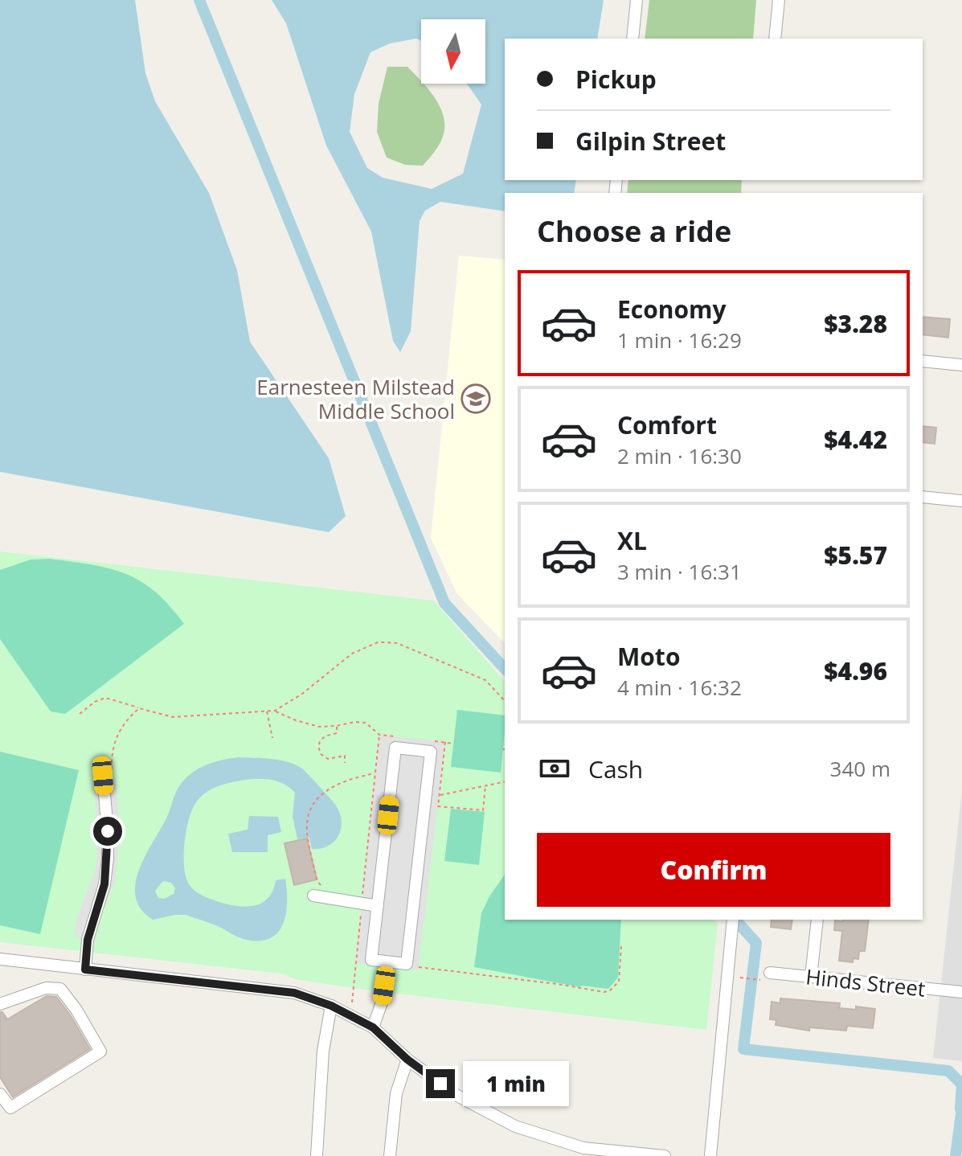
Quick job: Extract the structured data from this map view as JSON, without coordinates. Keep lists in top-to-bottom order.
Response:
{
  "streets": {
    "street": ["Hinds Street"]
  },
  "places": {
    "school or university": ["Earnesteen Milstead Middle School"]
  },
  "north": "bottom",
  "page": {
    "banner": ["Pickup", "Gilpin Street"],
    "heading": "Choose a ride",
    "list": [
      {
        "name": "Economy",
        "note": "1 min · 16:29",
        "value": "$3.28"
      },
      {
        "name": "Comfort",
        "note": "2 min · 16:30",
        "value": "$4.42"
      },
      {
        "name": "XL",
        "note": "3 min · 16:31",
        "value": "$5.57"
      },
      {
        "name": "Moto",
        "note": "4 min · 16:32",
        "value": "$4.96"
      }
    ],
    "pay": ["Cash", "340 m"],
    "buttons": "Confirm",
    "bubble": "1 min"
  }
}
